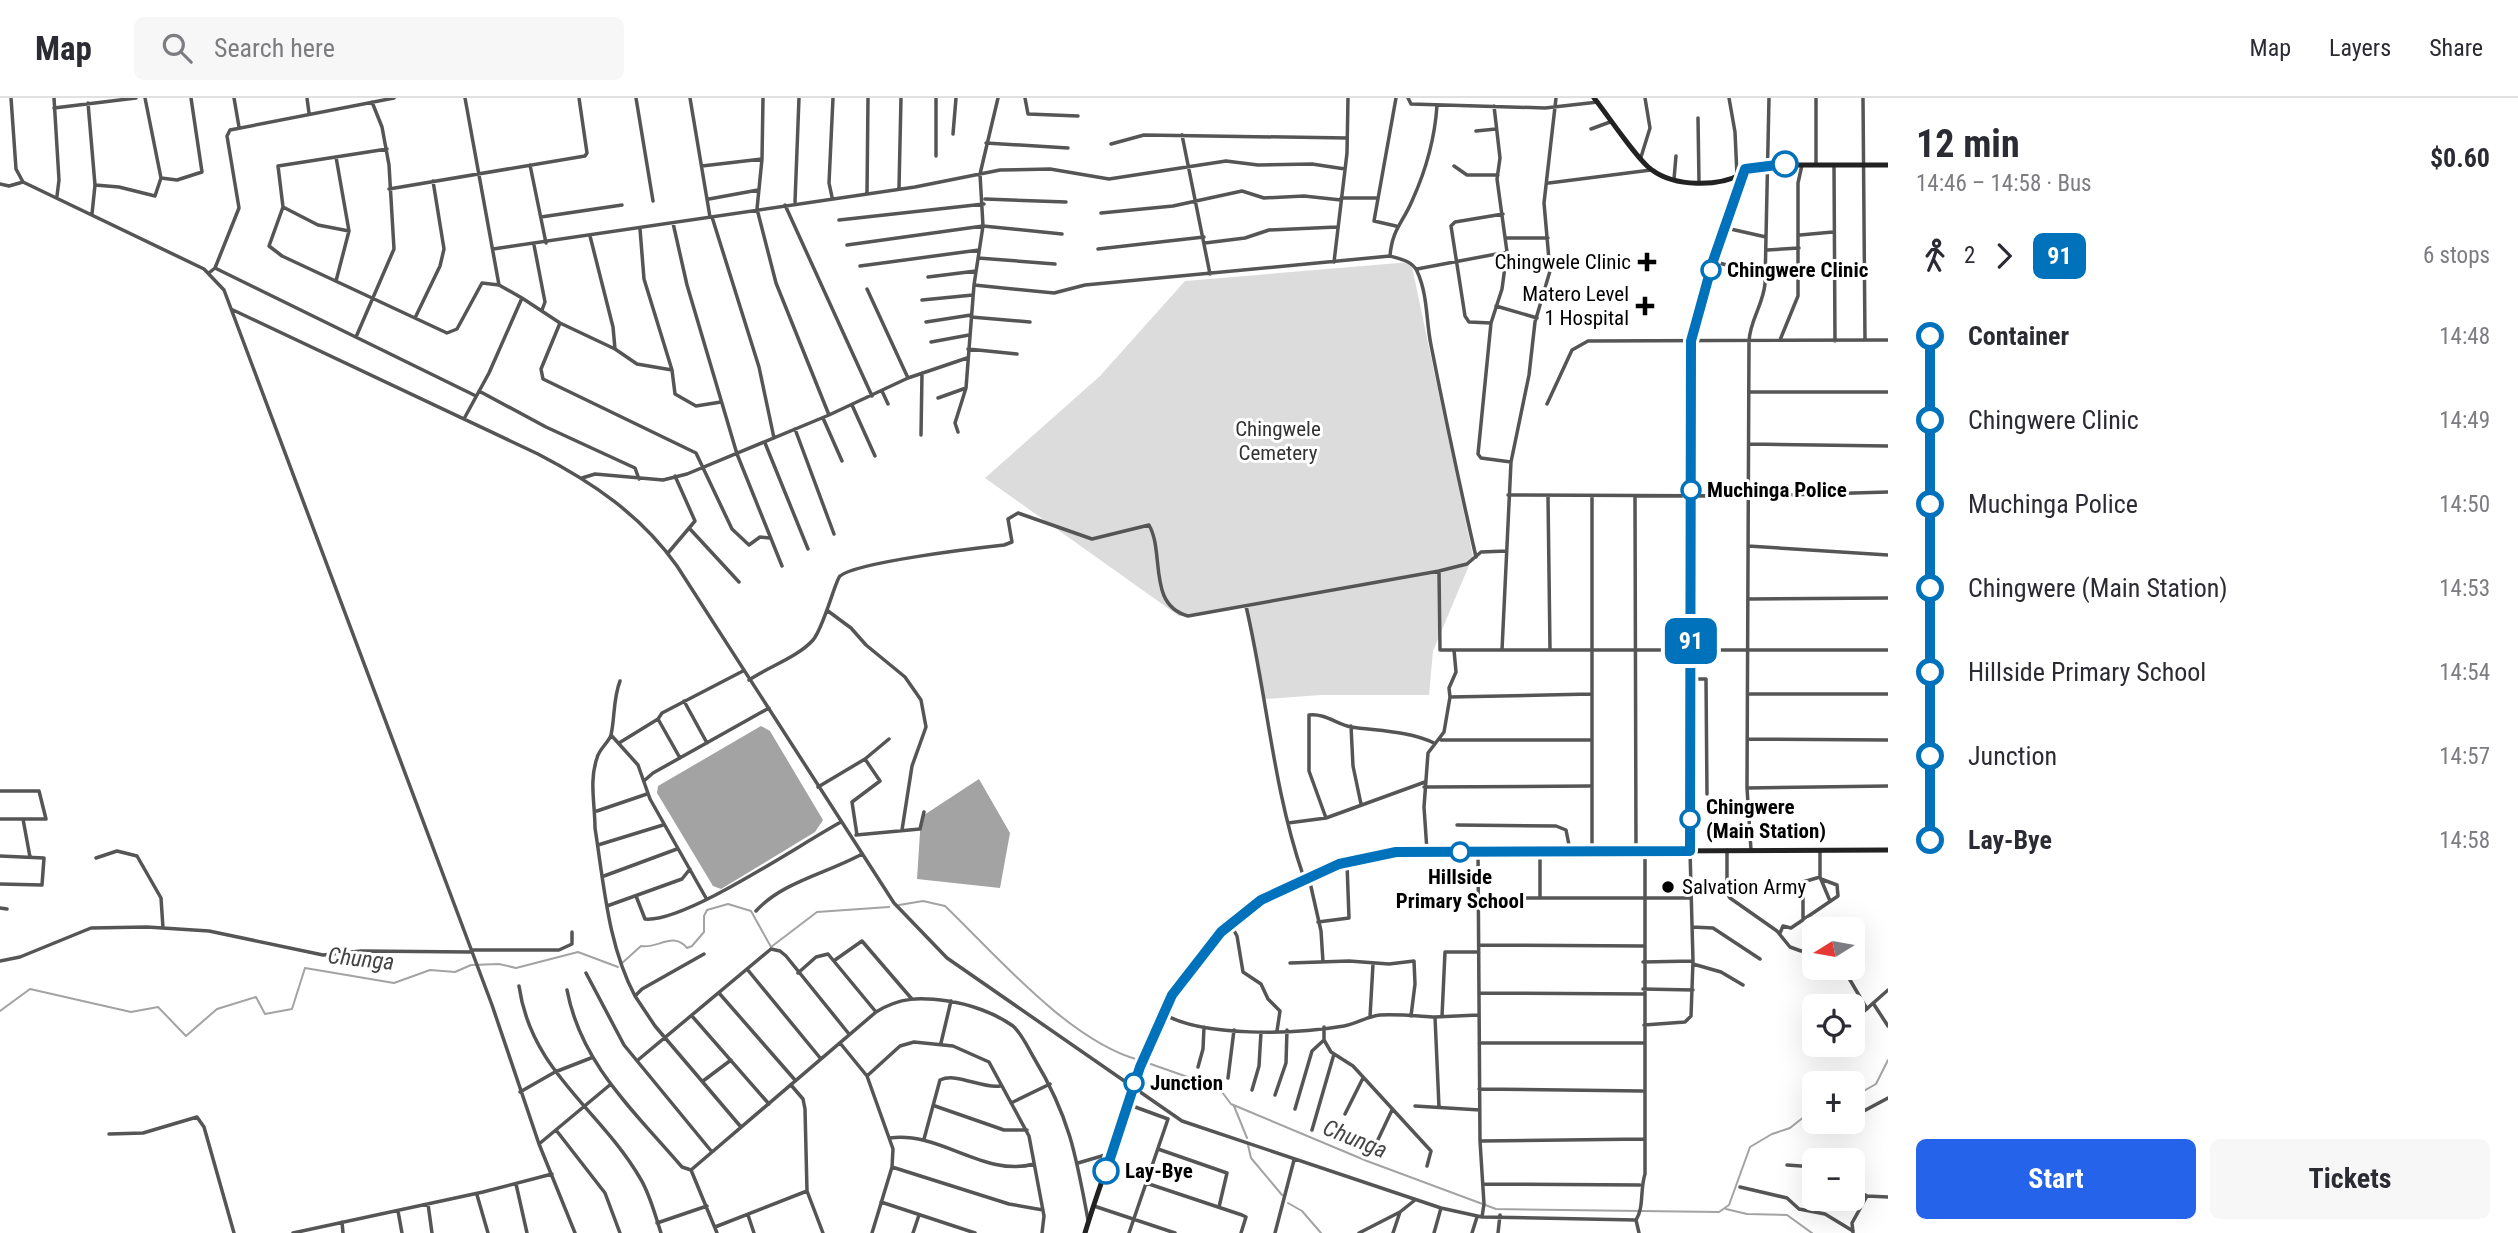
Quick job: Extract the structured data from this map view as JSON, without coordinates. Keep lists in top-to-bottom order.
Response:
{
  "water": ["Chunga"],
  "parks": ["Chingwele Cemetery"],
  "places": {
    "health": ["Chingwele Clinic", "Matero Level 1 Hospital"],
    "other": [
      "Chingwere Clinic",
      "Muchinga Police",
      "Chingwere (Main Station)",
      "Hillside Primary School",
      "Salvation Army",
      "Junction",
      "Lay-Bye"
    ]
  },
  "lines": ["bus line 91"],
  "north": "left",
  "page": {
    "header": "Map",
    "search": "Search here",
    "nav": ["Map", "Layers", "Share"],
    "on_map": "91",
    "heading": ["12 min", "14:46 – 14:58 · Bus", "$0.60"],
    "legs": ["2", "91", "6 stops"],
    "list": [
      {
        "name": "Container",
        "value": "14:48"
      },
      {
        "name": "Chingwere Clinic",
        "value": "14:49"
      },
      {
        "name": "Muchinga Police",
        "value": "14:50"
      },
      {
        "name": "Chingwere (Main Station)",
        "value": "14:53"
      },
      {
        "name": "Hillside Primary School",
        "value": "14:54"
      },
      {
        "name": "Junction",
        "value": "14:57"
      },
      {
        "name": "Lay-Bye",
        "value": "14:58"
      }
    ],
    "map_buttons": ["+", "−"],
    "buttons": ["Start", "Tickets"]
  }
}
